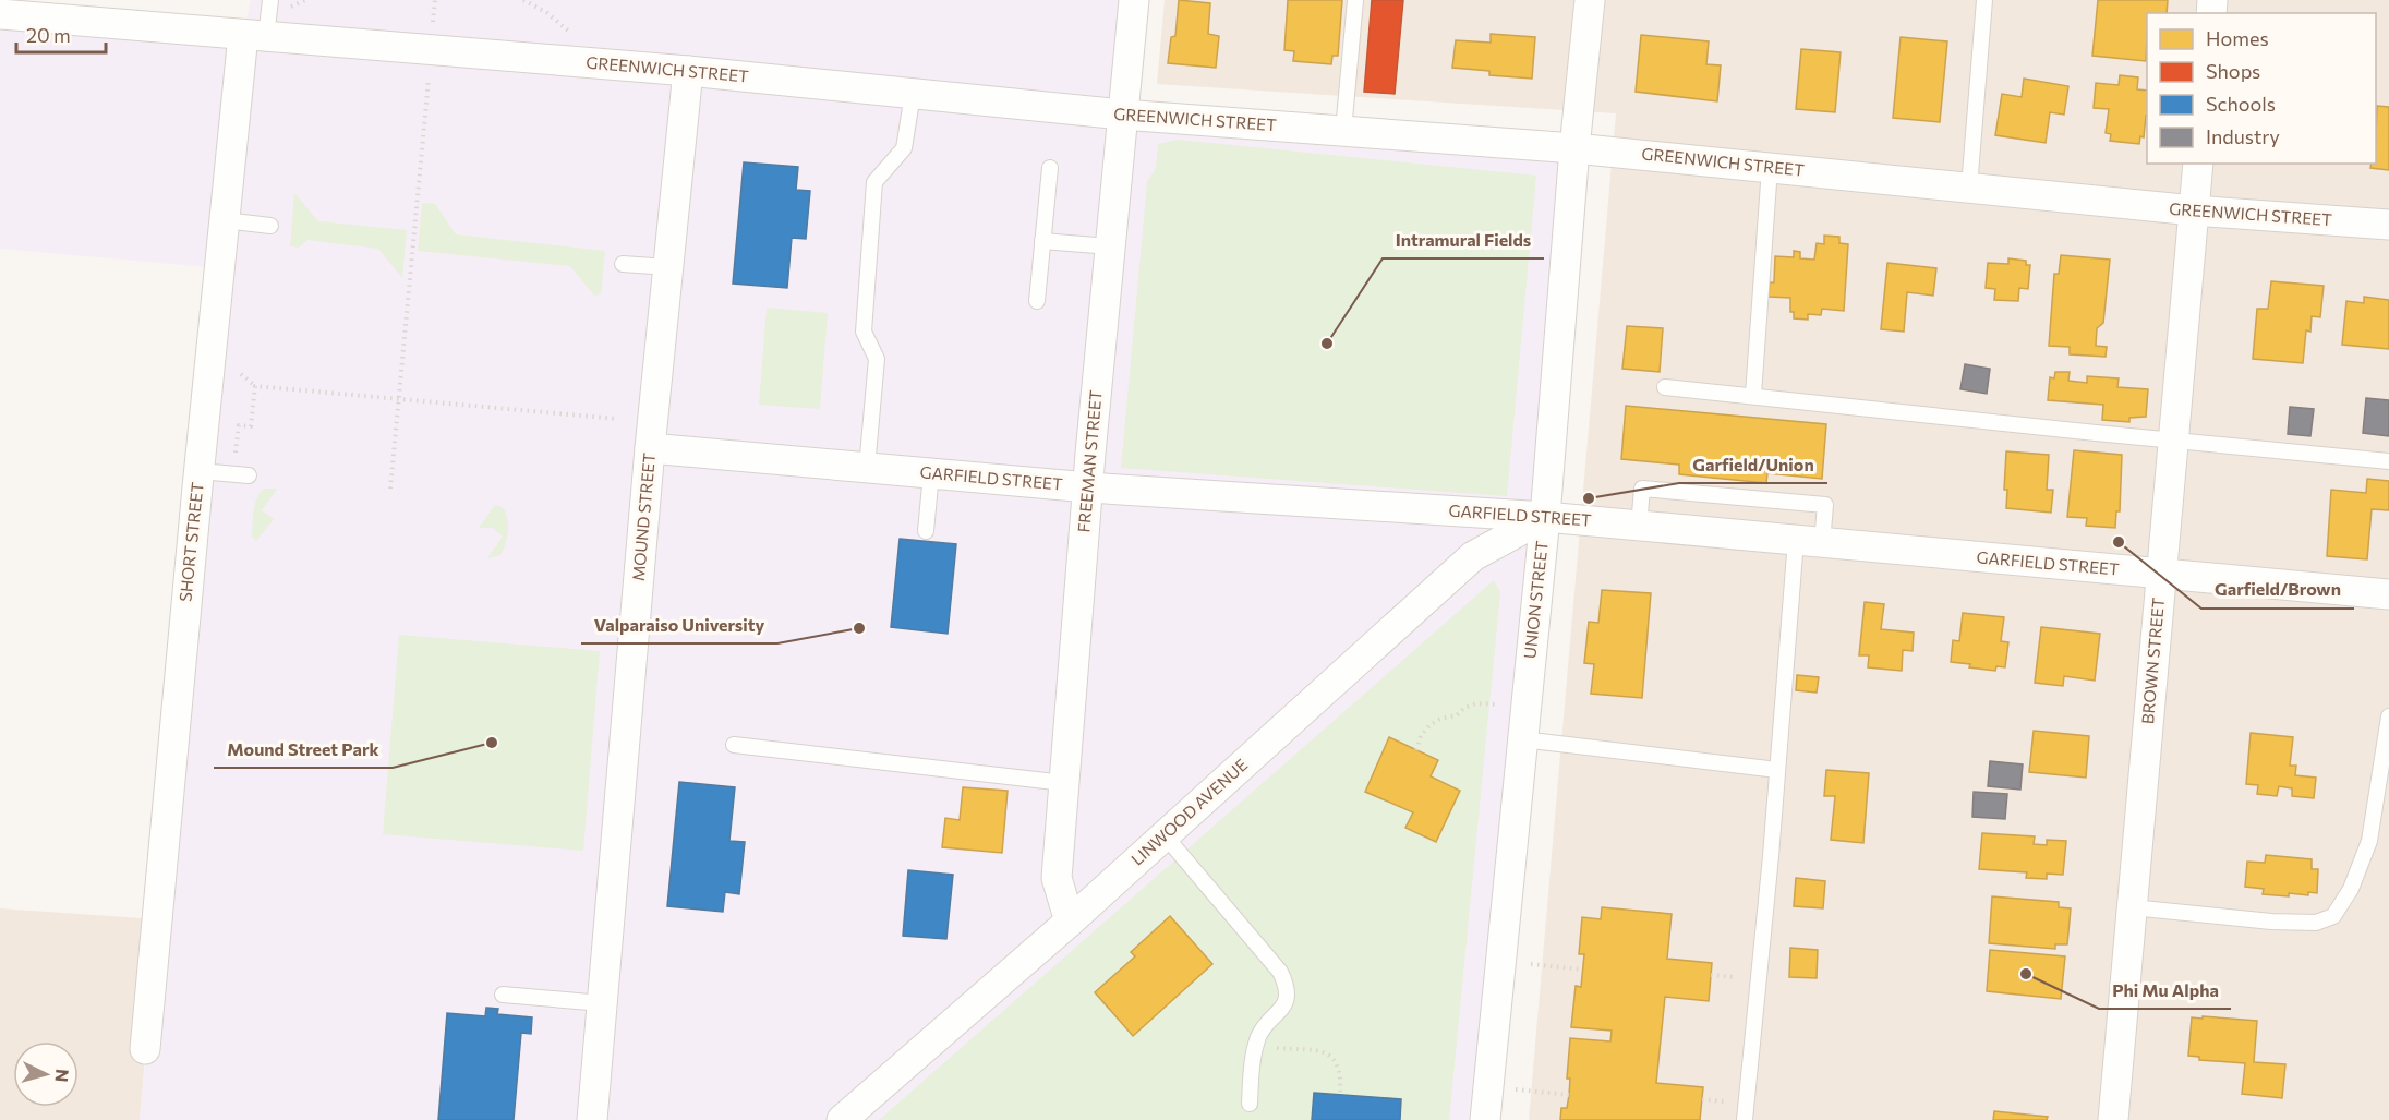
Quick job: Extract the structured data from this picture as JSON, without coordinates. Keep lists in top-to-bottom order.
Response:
{
  "streets": {
    "street": [
      "GREENWICH STREET",
      "FREEMAN STREET",
      "GARFIELD STREET",
      "MOUND STREET",
      "SHORT STREET",
      "UNION STREET",
      "BROWN STREET",
      "LINWOOD AVENUE"
    ]
  },
  "crossings": [
    ["GREENWICH STREET", "FREEMAN STREET"],
    ["GREENWICH STREET", "MOUND STREET"],
    ["GREENWICH STREET", "SHORT STREET"],
    ["GREENWICH STREET", "UNION STREET"],
    ["GREENWICH STREET", "BROWN STREET"],
    ["FREEMAN STREET", "GARFIELD STREET"],
    ["FREEMAN STREET", "LINWOOD AVENUE"],
    ["GARFIELD STREET", "MOUND STREET"],
    ["GARFIELD STREET", "UNION STREET"],
    ["GARFIELD STREET", "BROWN STREET"],
    ["GARFIELD STREET", "LINWOOD AVENUE"],
    ["UNION STREET", "LINWOOD AVENUE"]
  ],
  "places": [
    "Intramural Fields",
    "Garfield/Union",
    "Garfield/Brown",
    "Valparaiso University",
    "Mound Street Park",
    "Phi Mu Alpha"
  ],
  "legend": [
    "Homes",
    "Shops",
    "Schools",
    "Industry"
  ],
  "scale_bar": "20 m",
  "north": "right"
}
